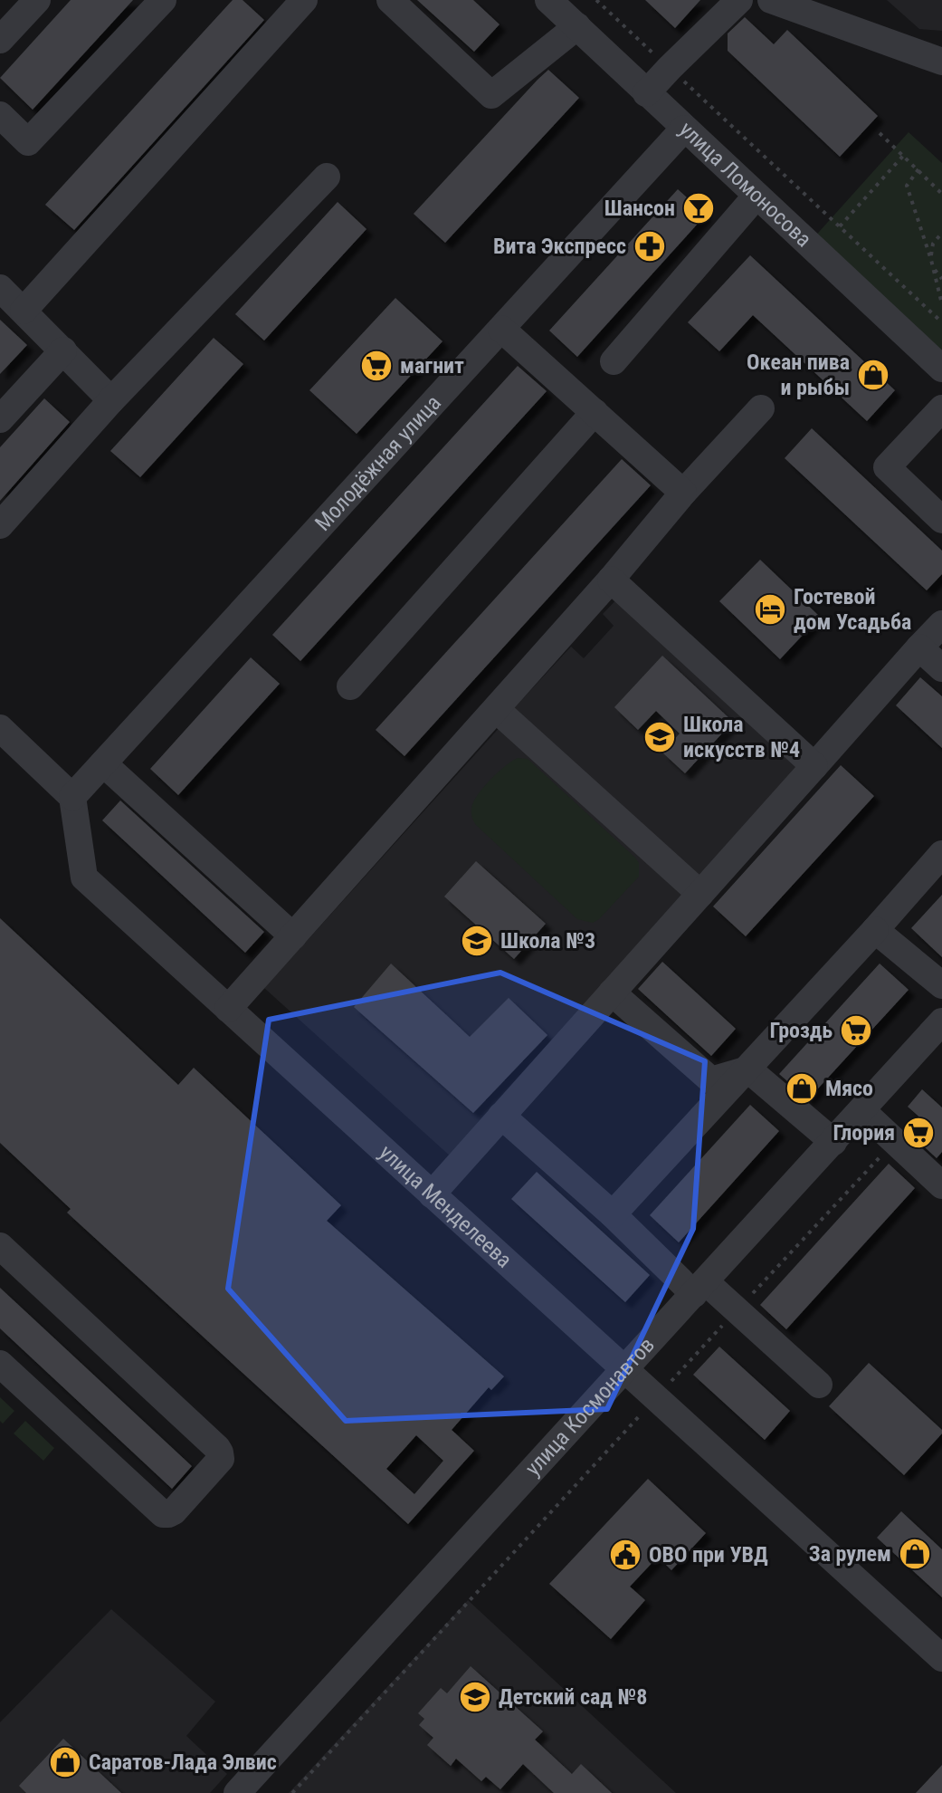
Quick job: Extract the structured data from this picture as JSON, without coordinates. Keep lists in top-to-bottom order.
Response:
{
  "streets": {
    "street": [
      "улица Ломоносова",
      "Молодёжная улица",
      "улица Менделеева",
      "улица Космонавтов"
    ]
  },
  "crossings": [
    ["улица Ломоносова", "Молодёжная улица"],
    ["Молодёжная улица", "улица Менделеева"],
    ["улица Менделеева", "улица Космонавтов"]
  ],
  "places": {
    "bar": ["Шансон"],
    "pharmacy": ["Вита Экспресс"],
    "supermarket": ["магнит", "Гроздь", "Глория"],
    "shop": [
      "Океан пива и рыбы",
      "Мясо",
      "За рулем",
      "Саратов-Лада Элвис"
    ],
    "hotel": ["Гостевой дом Усадьба"],
    "school or university": ["Школа искусств №4", "Школа №3", "Детский сад №8"],
    "public building": ["ОВО при УВД"]
  }
}
